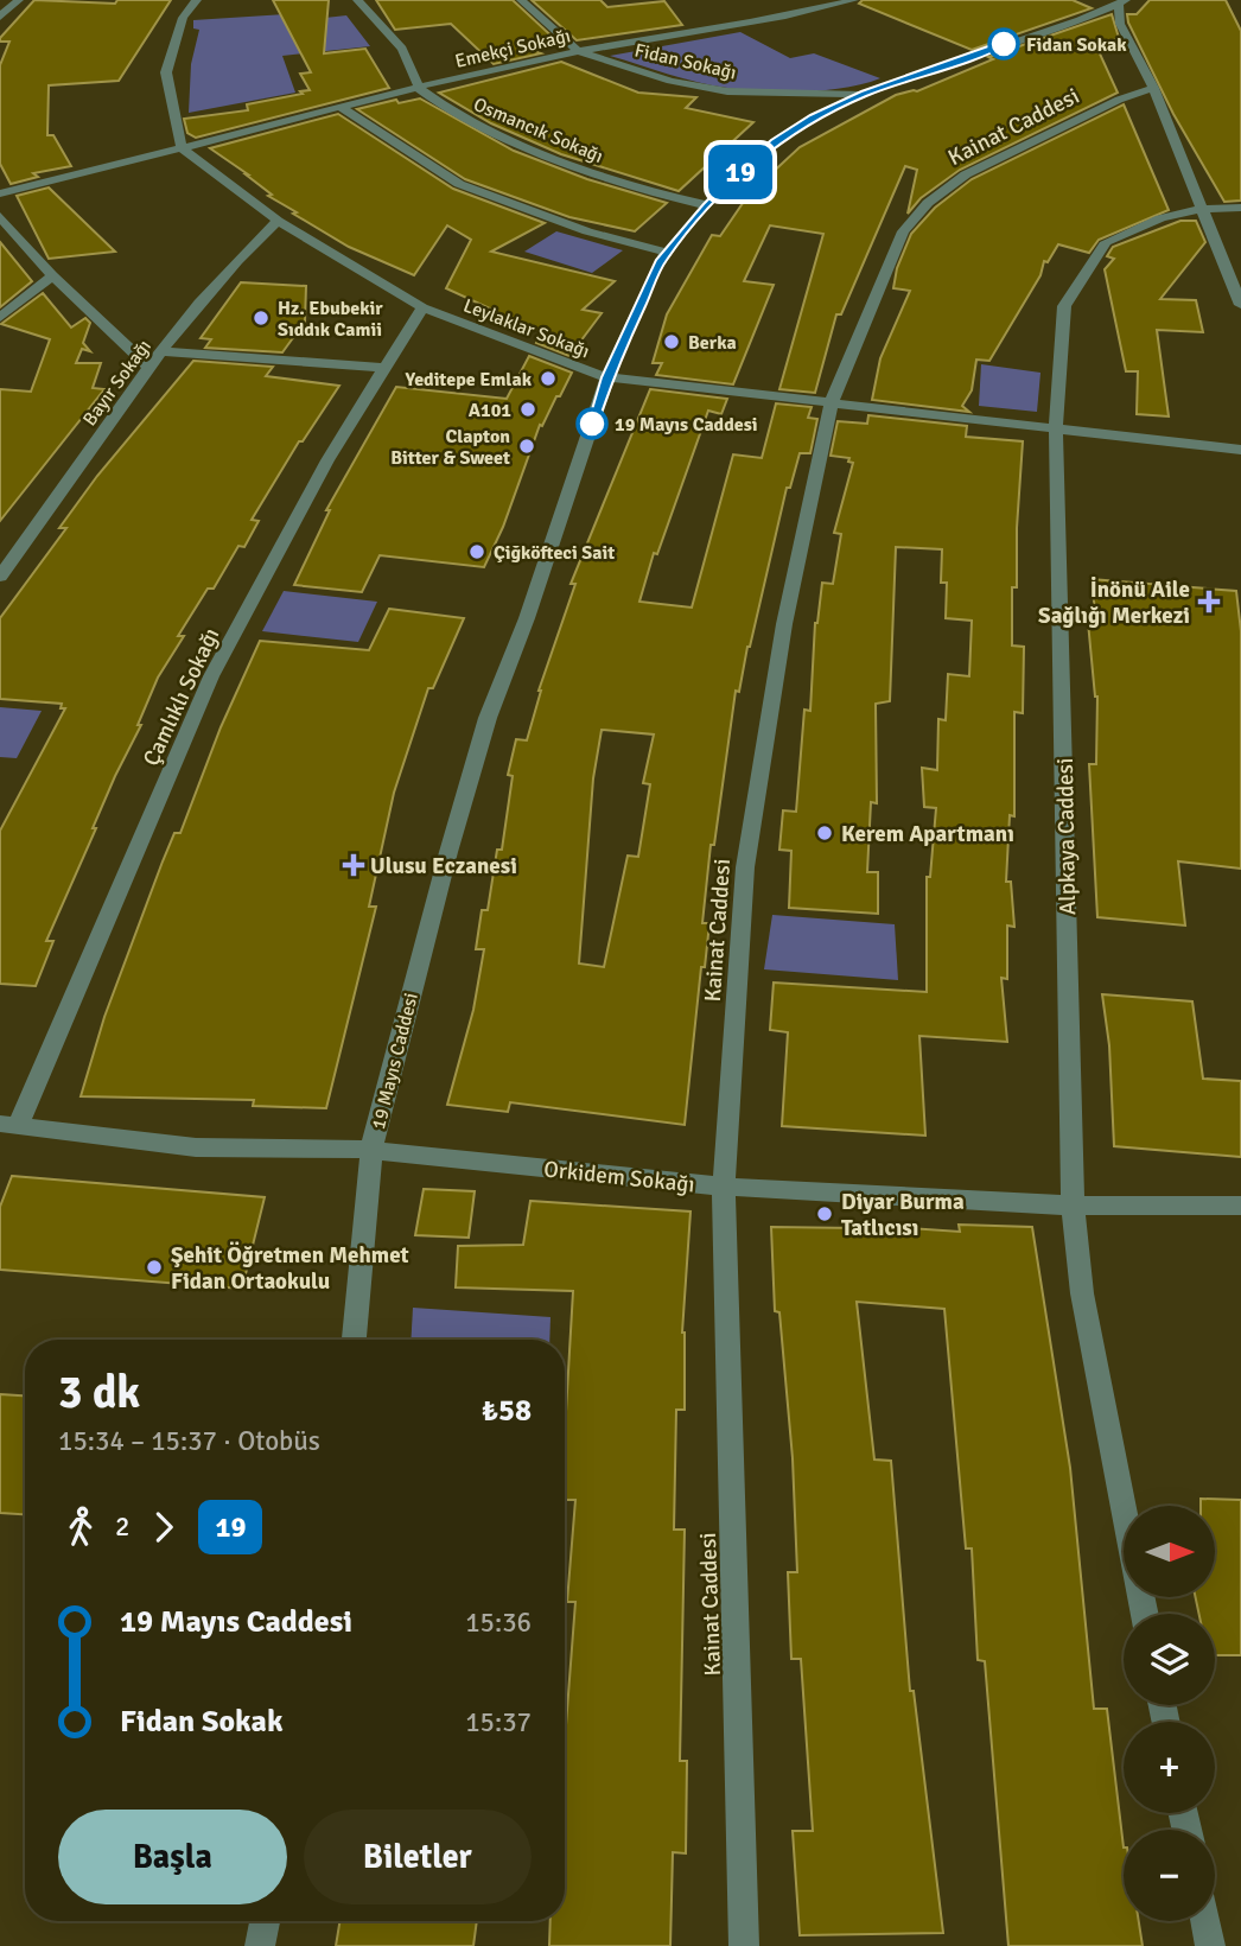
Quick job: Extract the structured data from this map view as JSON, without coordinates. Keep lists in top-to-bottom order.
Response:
{
  "streets": {
    "street": [
      "Emekçi Sokağı",
      "Fidan Sokağı",
      "Kainat Caddesi",
      "Osmancık Sokağı",
      "Leylaklar Sokağı",
      "Bayır Sokağı",
      "Çamlıklı Sokağı",
      "Alpkaya Caddesi",
      "19 Mayıs Caddesi",
      "Orkidem Sokağı"
    ]
  },
  "crossings": [
    ["Emekçi Sokağı", "Fidan Sokağı"],
    ["Emekçi Sokağı", "Osmancık Sokağı"],
    ["Emekçi Sokağı", "Leylaklar Sokağı"],
    ["Fidan Sokağı", "19 Mayıs Caddesi"],
    ["Kainat Caddesi", "Leylaklar Sokağı"],
    ["Kainat Caddesi", "Orkidem Sokağı"],
    ["Osmancık Sokağı", "19 Mayıs Caddesi"],
    ["Leylaklar Sokağı", "Bayır Sokağı"],
    ["Leylaklar Sokağı", "Çamlıklı Sokağı"],
    ["Leylaklar Sokağı", "Alpkaya Caddesi"],
    ["Leylaklar Sokağı", "19 Mayıs Caddesi"],
    ["Çamlıklı Sokağı", "Orkidem Sokağı"],
    ["Alpkaya Caddesi", "Orkidem Sokağı"],
    ["19 Mayıs Caddesi", "Orkidem Sokağı"]
  ],
  "places": {
    "other": [
      "Fidan Sokak",
      "Hz. Ebubekir Sıddık Camii",
      "Berka",
      "Yeditepe Emlak",
      "A101",
      "19 Mayıs Caddesi",
      "Clapton Bitter & Sweet",
      "Çiğköfteci Sait",
      "Kerem Apartmanı",
      "Diyar Burma Tatlıcısı",
      "Şehit Öğretmen Mehmet Fidan Ortaokulu"
    ],
    "health": ["İnönü Aile Sağlığı Merkezi", "Ulusu Eczanesi"]
  },
  "lines": ["bus line 19"],
  "north": "right",
  "page": {
    "on_map": "19",
    "heading": ["3 dk", "15:34 – 15:37 · Otobüs", "₺58"],
    "legs": ["2", "19"],
    "map_buttons": ["+", "−"],
    "list": [
      {
        "name": "19 Mayıs Caddesi",
        "value": "15:36"
      },
      {
        "name": "Fidan Sokak",
        "value": "15:37"
      }
    ],
    "buttons": ["Başla", "Biletler"]
  }
}
